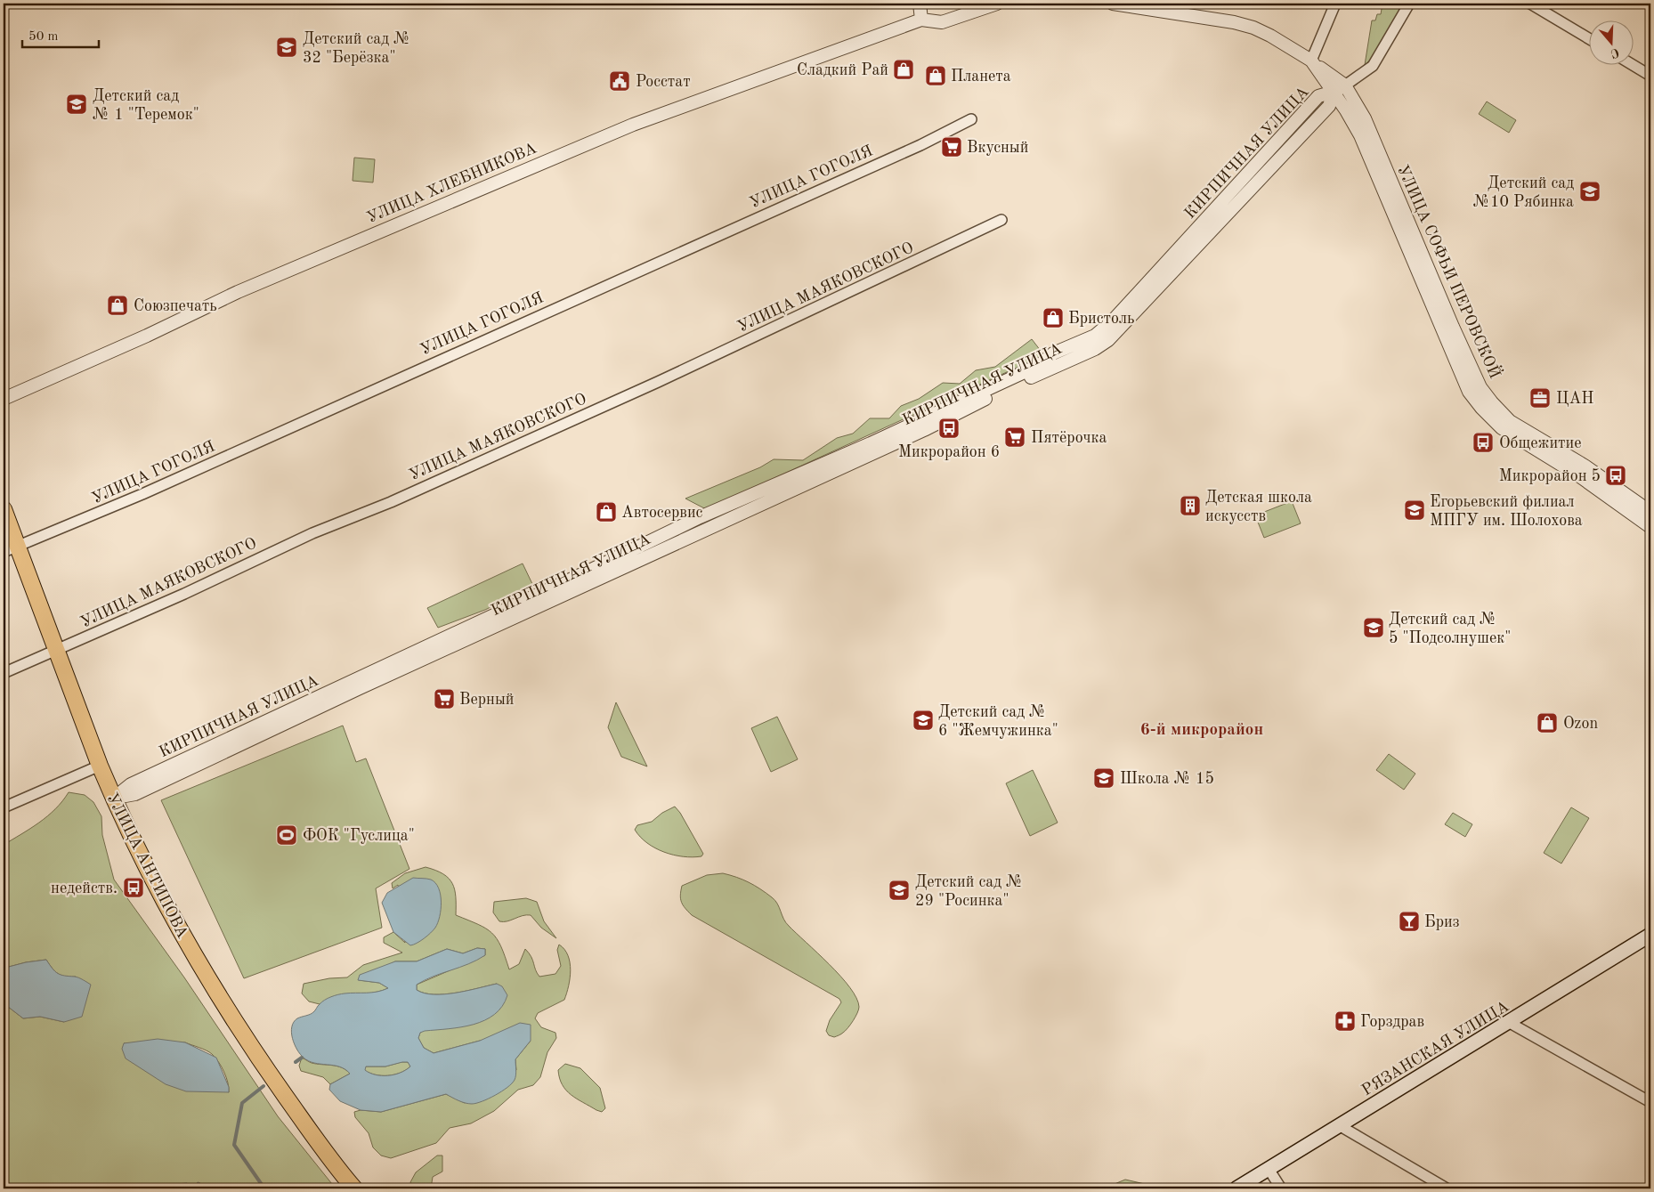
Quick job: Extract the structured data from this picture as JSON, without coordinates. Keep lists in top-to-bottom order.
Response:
{
  "streets": {
    "main road": ["УЛИЦА АНТИПОВА", "РЯЗАНСКАЯ УЛИЦА"],
    "street": [
      "КИРПИЧНАЯ УЛИЦА",
      "УЛИЦА ГОГОЛЯ",
      "УЛИЦА ХЛЕБНИКОВА",
      "УЛИЦА СОФЬИ ПЕРОВСКОЙ",
      "УЛИЦА МАЯКОВСКОГО"
    ]
  },
  "crossings": [
    ["КИРПИЧНАЯ УЛИЦА", "УЛИЦА СОФЬИ ПЕРОВСКОЙ"],
    ["КИРПИЧНАЯ УЛИЦА", "УЛИЦА АНТИПОВА"],
    ["УЛИЦА ГОГОЛЯ", "УЛИЦА АНТИПОВА"],
    ["УЛИЦА МАЯКОВСКОГО", "УЛИЦА АНТИПОВА"]
  ],
  "districts": ["6-й микрорайон"],
  "places": {
    "school or university": [
      "Детский сад № 32 \"Берёзка\"",
      "Детский сад № 1 \"Теремок\"",
      "Детский сад №10 Рябинка",
      "Егорьевский филиал МПГУ им. Шолохова",
      "Детский сад № 5 \"Подсолнушек\"",
      "Детский сад № 6 \"Жемчужинка\"",
      "Школа № 15",
      "Детский сад № 29 \"Росинка\""
    ],
    "shop": [
      "Сладкий Рай",
      "Планета",
      "Союзпечать",
      "Бристоль",
      "Автосервис",
      "Ozon"
    ],
    "public building": ["Росстат"],
    "supermarket": ["Вкусный", "Пятёрочка", "Верный"],
    "office": ["ЦАН"],
    "bus stop": [
      "Микрорайон 6",
      "Общежитие",
      "Микрорайон 5",
      "недейств."
    ],
    "building": ["Детская школа искусств"],
    "sports": ["ФОК \"Гуслица\""],
    "bar": ["Бриз"],
    "pharmacy": ["Горздрав"]
  },
  "scale_bar": "50 m",
  "north": "bottom"
}
